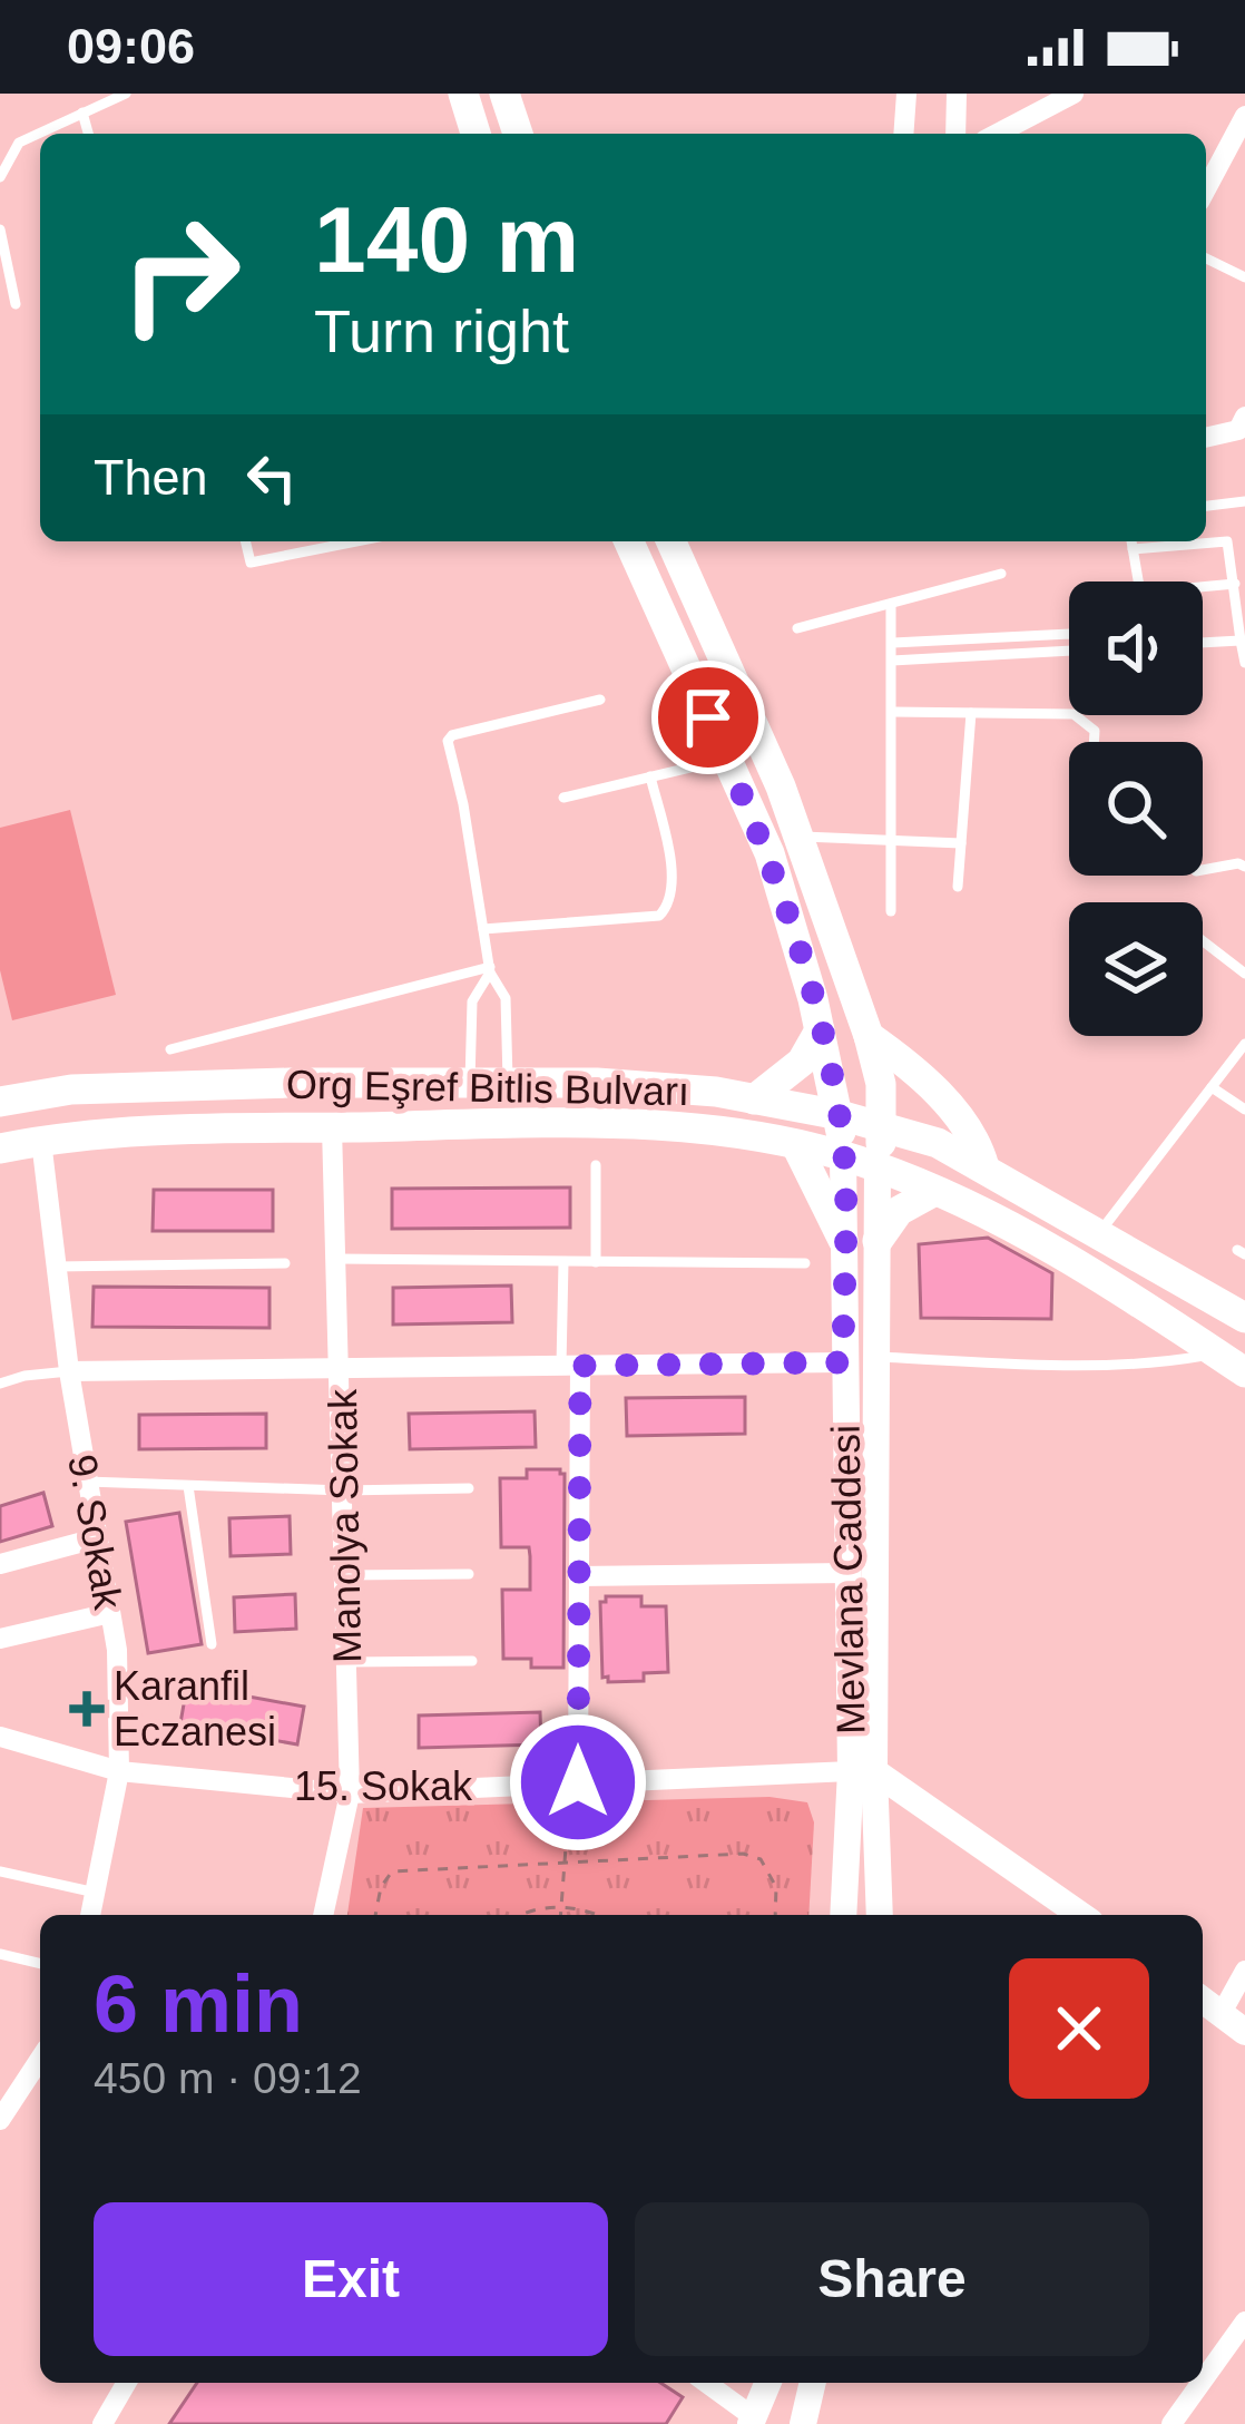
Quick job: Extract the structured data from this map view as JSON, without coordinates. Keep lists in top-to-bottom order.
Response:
{
  "streets": {
    "main road": ["Org Eşref Bitlis Bulvarı"],
    "street": [
      "Manolya Sokak",
      "9. Sokak",
      "Mevlana Caddesi",
      "15. Sokak"
    ]
  },
  "crossings": [
    ["Manolya Sokak", "15. Sokak"],
    ["9. Sokak", "15. Sokak"],
    ["Mevlana Caddesi", "15. Sokak"]
  ],
  "places": {
    "health": ["Karanfil Eczanesi"]
  },
  "page": {
    "status": "09:06",
    "turn": ["140 m", "Turn right"],
    "then": "Then",
    "heading": ["6 min", "450 m · 09:12"],
    "buttons": ["Exit", "Share"]
  }
}
